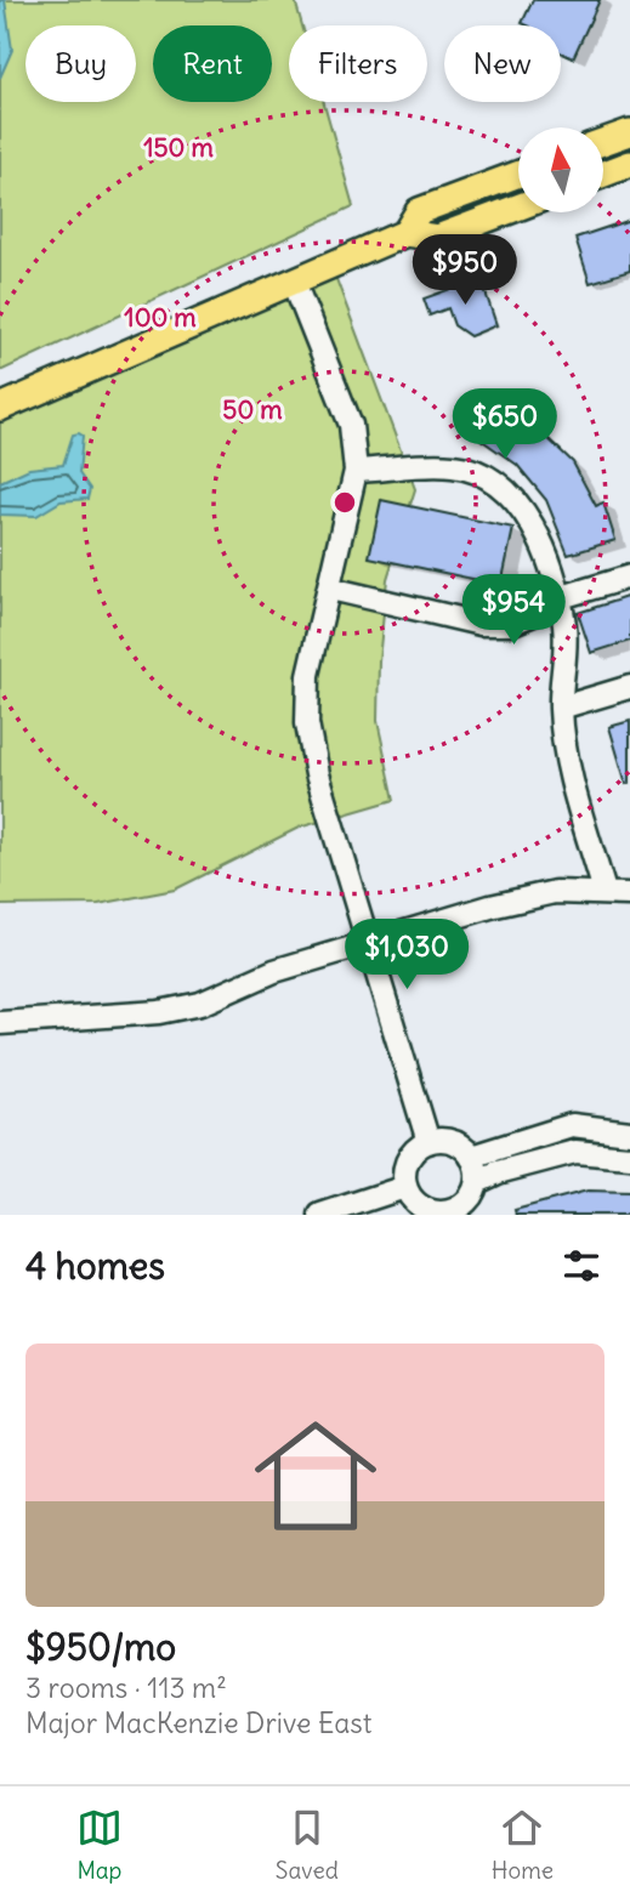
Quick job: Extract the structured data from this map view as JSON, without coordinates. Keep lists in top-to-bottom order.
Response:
{
  "north": "top",
  "page": {
    "chip": [
      "Buy",
      "Rent",
      "Filters",
      "New"
    ],
    "price": [
      "$950",
      "$650",
      "$954",
      "$1,030"
    ],
    "heading": "4 homes",
    "list": [
      {
        "name": "$950/mo",
        "note": "3 rooms · 113 m² · Major MacKenzie Drive East"
      }
    ],
    "tabs": ["Map", "Saved", "Home"]
  },
  "rings": ["150 m", "100 m", "50 m"]
}
